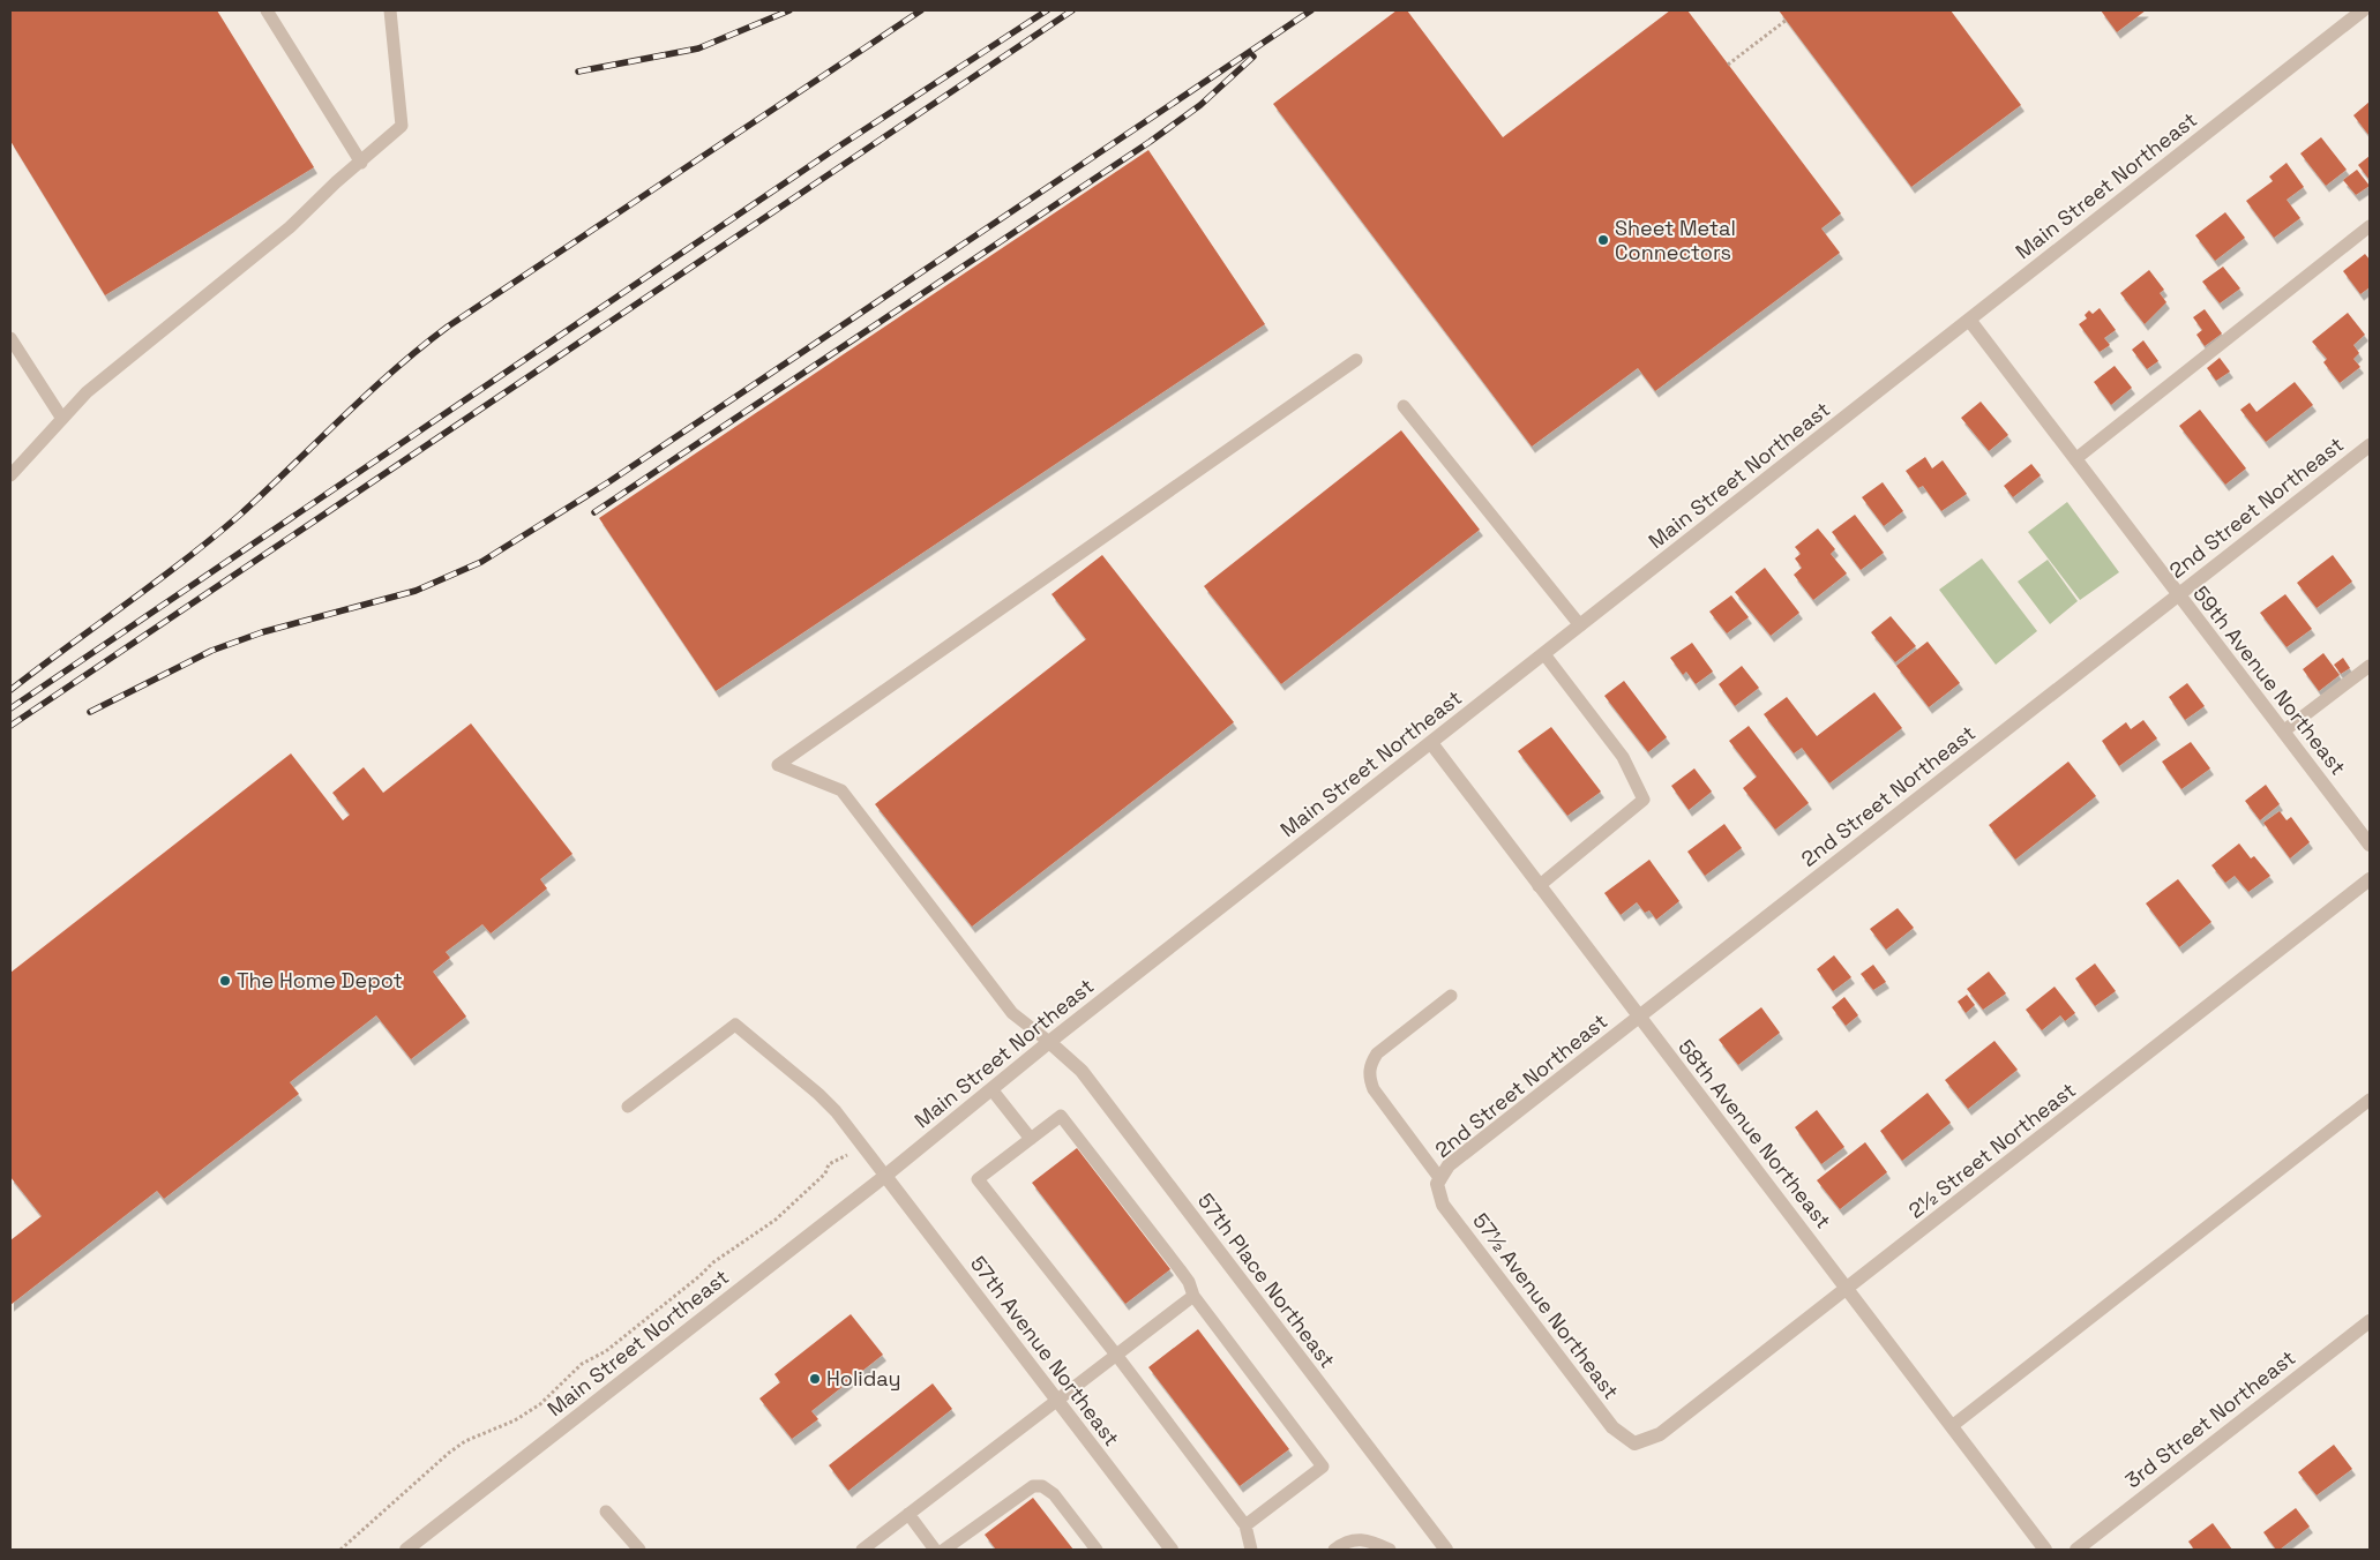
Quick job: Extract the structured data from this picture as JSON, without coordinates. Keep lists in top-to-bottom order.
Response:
{
  "streets": {
    "street": [
      "Main Street Northeast",
      "2nd Street Northeast",
      "59th Avenue Northeast",
      "58th Avenue Northeast",
      "2½ Street Northeast",
      "57th Place Northeast",
      "57½ Avenue Northeast",
      "57th Avenue Northeast",
      "3rd Street Northeast"
    ]
  },
  "crossings": [
    ["Main Street Northeast", "59th Avenue Northeast"],
    ["Main Street Northeast", "58th Avenue Northeast"],
    ["Main Street Northeast", "57th Place Northeast"],
    ["Main Street Northeast", "57th Avenue Northeast"],
    ["2nd Street Northeast", "59th Avenue Northeast"],
    ["2nd Street Northeast", "58th Avenue Northeast"],
    ["2nd Street Northeast", "57½ Avenue Northeast"],
    ["58th Avenue Northeast", "2½ Street Northeast"],
    ["2½ Street Northeast", "57½ Avenue Northeast"]
  ],
  "places": ["Sheet Metal Connectors", "The Home Depot", "Holiday"]
}
